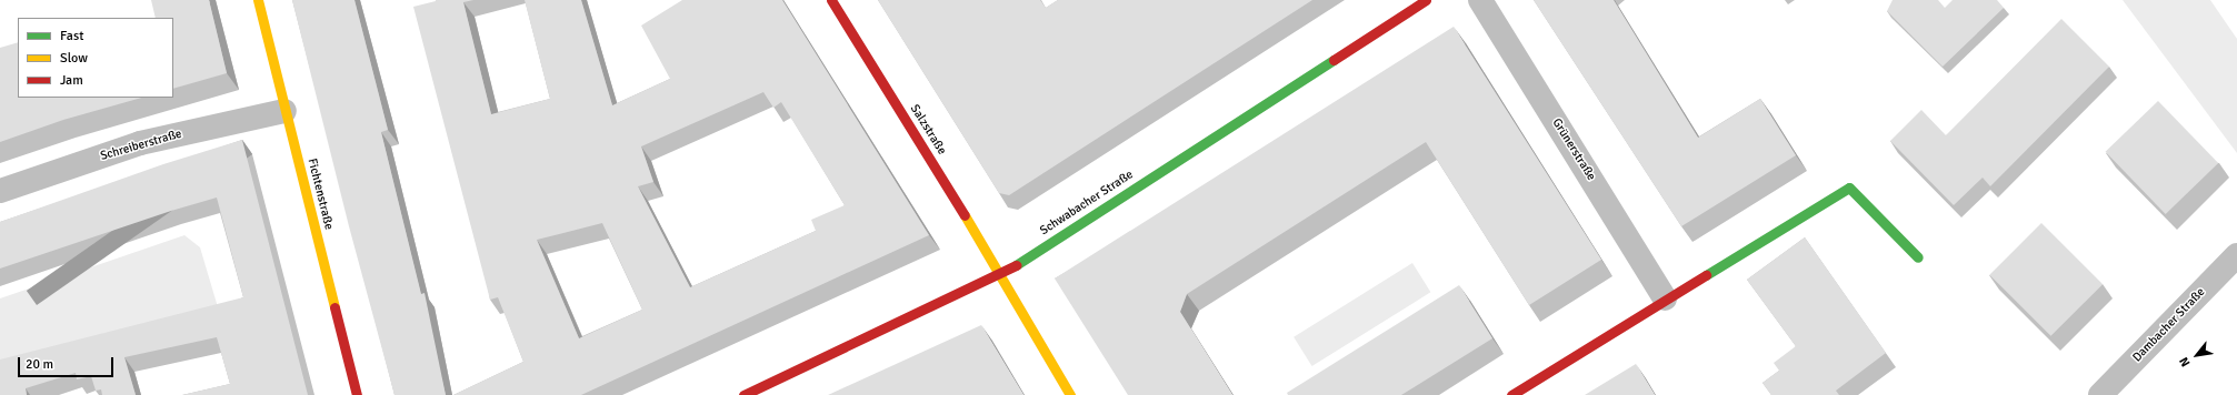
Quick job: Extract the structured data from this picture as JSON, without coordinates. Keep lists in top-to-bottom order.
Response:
{
  "streets": {
    "street": [
      "Salzstraße",
      "Schreiberstraße",
      "Grünerstraße",
      "Fichtenstraße",
      "Schwabacher Straße",
      "Dambacher Straße"
    ]
  },
  "crossings": [
    ["Salzstraße", "Schwabacher Straße"],
    ["Schreiberstraße", "Fichtenstraße"]
  ],
  "legend": ["Fast", "Slow", "Jam"],
  "scale_bar": "20 m",
  "north": "bottom left"
}
